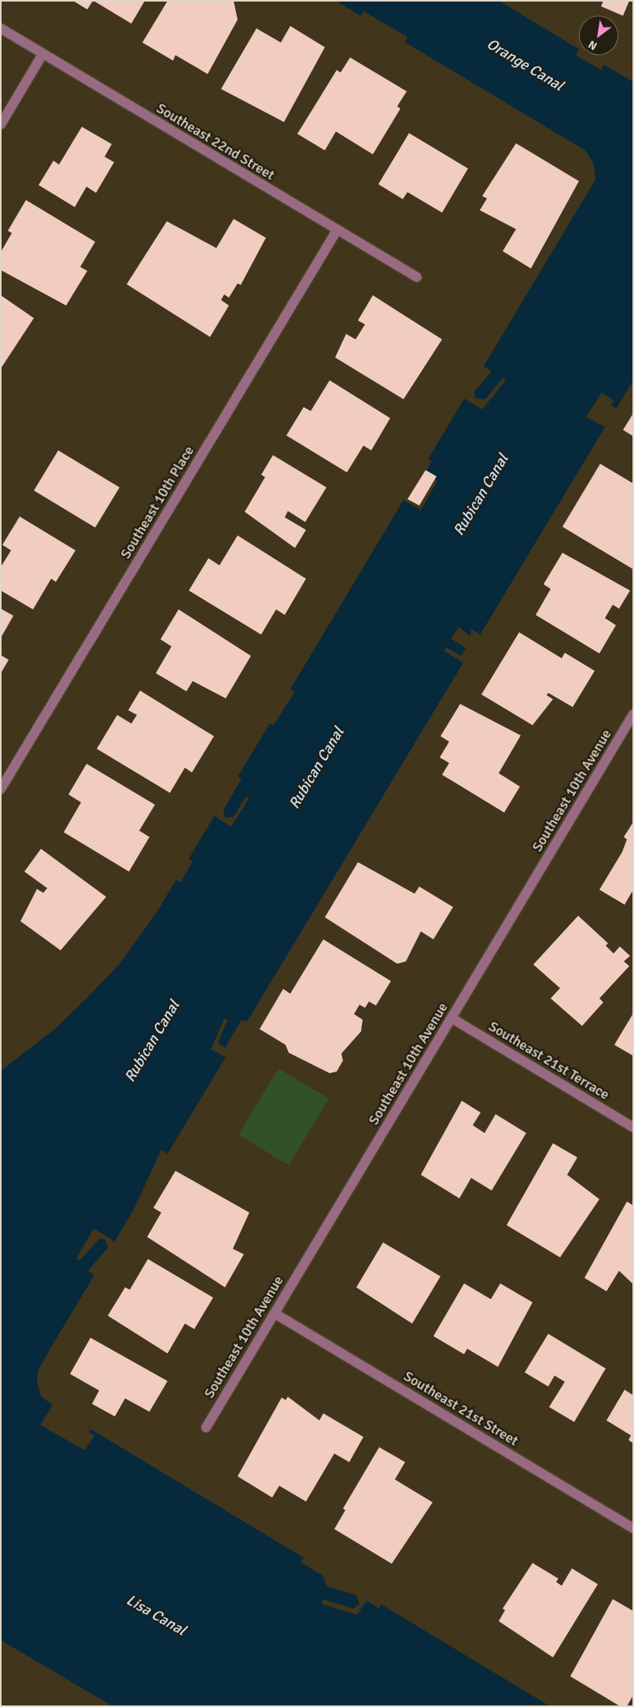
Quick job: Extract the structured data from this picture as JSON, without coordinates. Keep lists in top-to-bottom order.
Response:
{
  "streets": {
    "street": [
      "Southeast 22nd Street",
      "Southeast 10th Place",
      "Southeast 10th Avenue",
      "Southeast 21st Terrace",
      "Southeast 21st Street"
    ]
  },
  "crossings": [
    ["Southeast 22nd Street", "Southeast 10th Place"],
    ["Southeast 10th Avenue", "Southeast 21st Terrace"],
    ["Southeast 10th Avenue", "Southeast 21st Street"]
  ],
  "water": ["Orange Canal", "Rubican Canal", "Lisa Canal"],
  "north": "bottom left"
}
